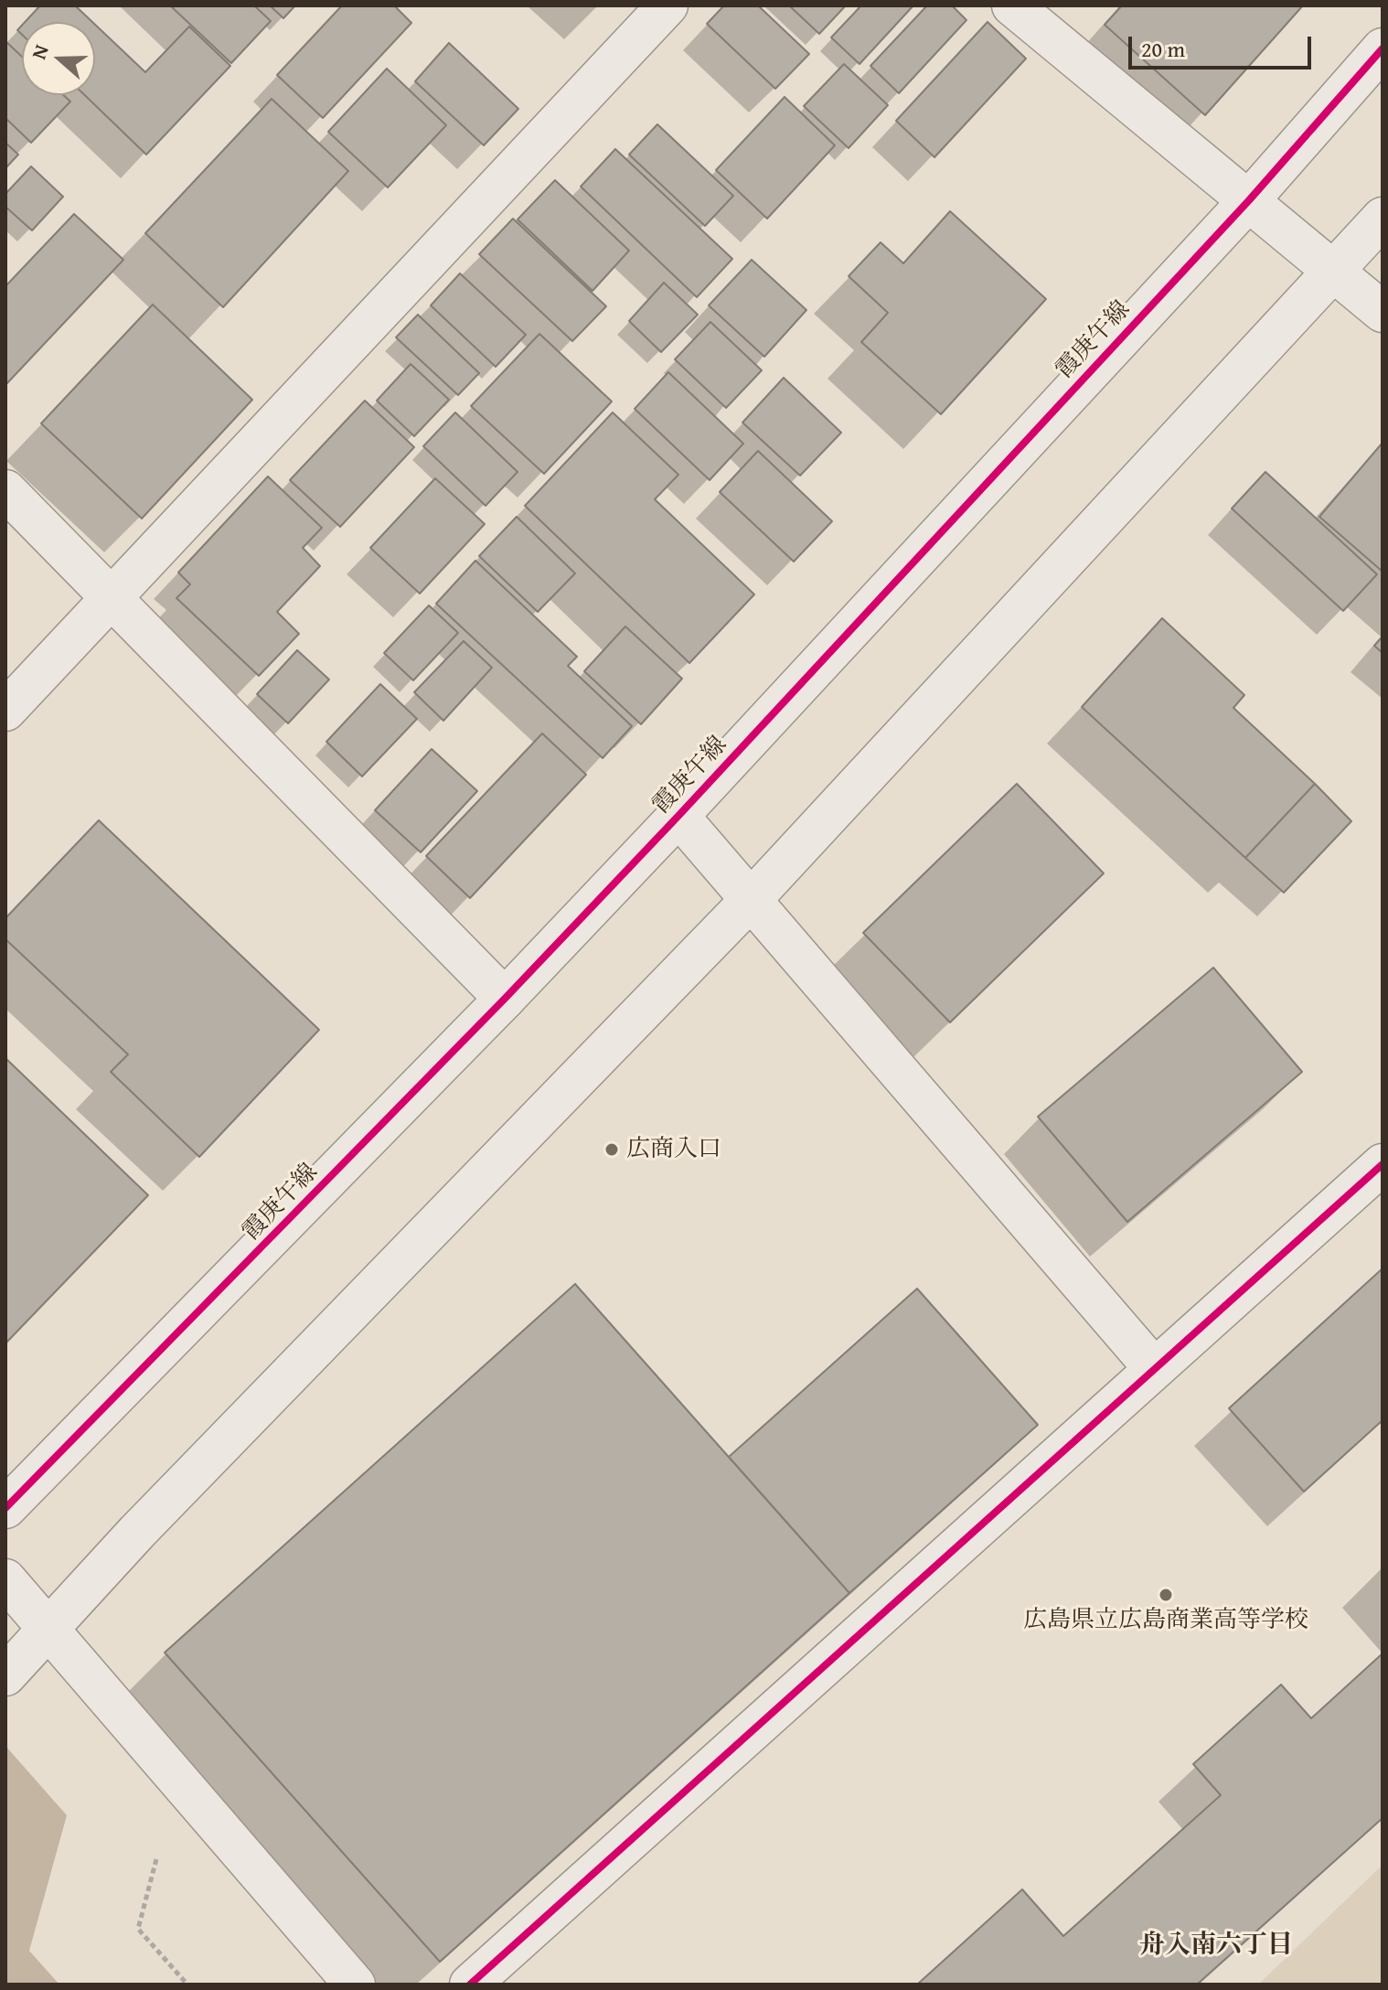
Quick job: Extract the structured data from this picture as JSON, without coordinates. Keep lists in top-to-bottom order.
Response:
{
  "streets": {
    "street": ["霞庚午線"]
  },
  "districts": ["舟入南六丁目"],
  "places": ["広商入口", "広島県立広島商業高等学校"],
  "scale_bar": "20 m",
  "north": "left"
}
